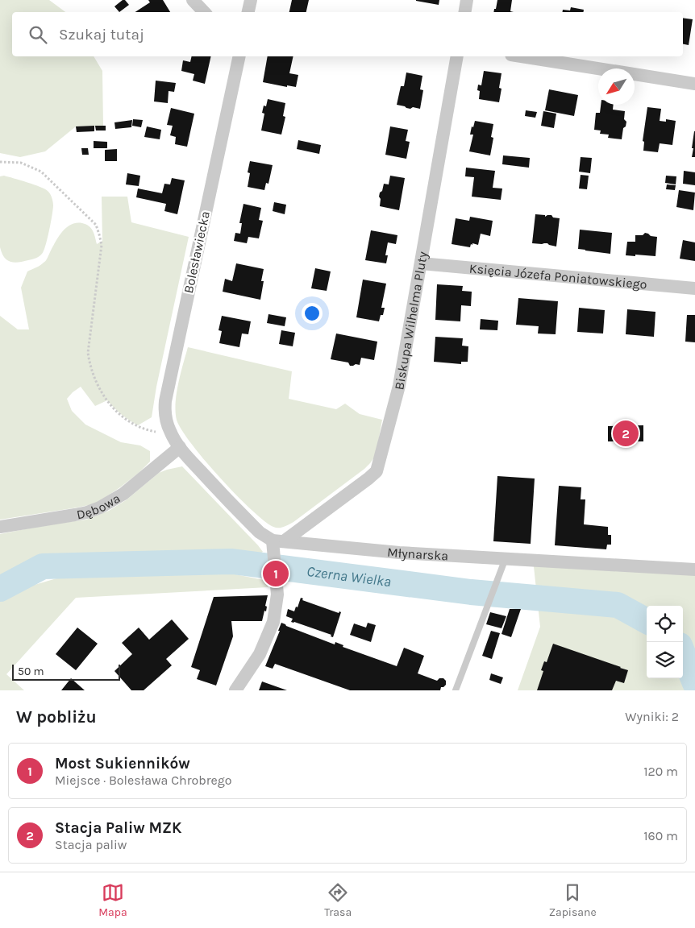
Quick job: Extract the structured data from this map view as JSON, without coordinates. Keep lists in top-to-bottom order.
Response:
{
  "streets": {
    "street": [
      "Bolesławiecka",
      "Księcia Józefa Poniatowskiego",
      "Biskupa Wilhelma Pluty",
      "Dębowa",
      "Młynarska"
    ]
  },
  "crossings": [
    ["Bolesławiecka", "Dębowa"],
    ["Księcia Józefa Poniatowskiego", "Biskupa Wilhelma Pluty"],
    ["Biskupa Wilhelma Pluty", "Młynarska"]
  ],
  "water": ["Czerna Wielka"],
  "scale_bar": "50 m",
  "north": "bottom left",
  "page": {
    "search": "Szukaj tutaj",
    "pins": ["2", "1"],
    "scale": "50 m",
    "heading": ["W pobliżu", "Wyniki: 2"],
    "list": [
      {
        "mark": "1",
        "name": "Most Sukienników",
        "note": "Miejsce · Bolesława Chrobrego",
        "value": "120 m"
      },
      {
        "mark": "2",
        "name": "Stacja Paliw MZK",
        "note": "Stacja paliw",
        "value": "160 m"
      }
    ],
    "nav": ["Mapa", "Trasa", "Zapisane"]
  }
}
